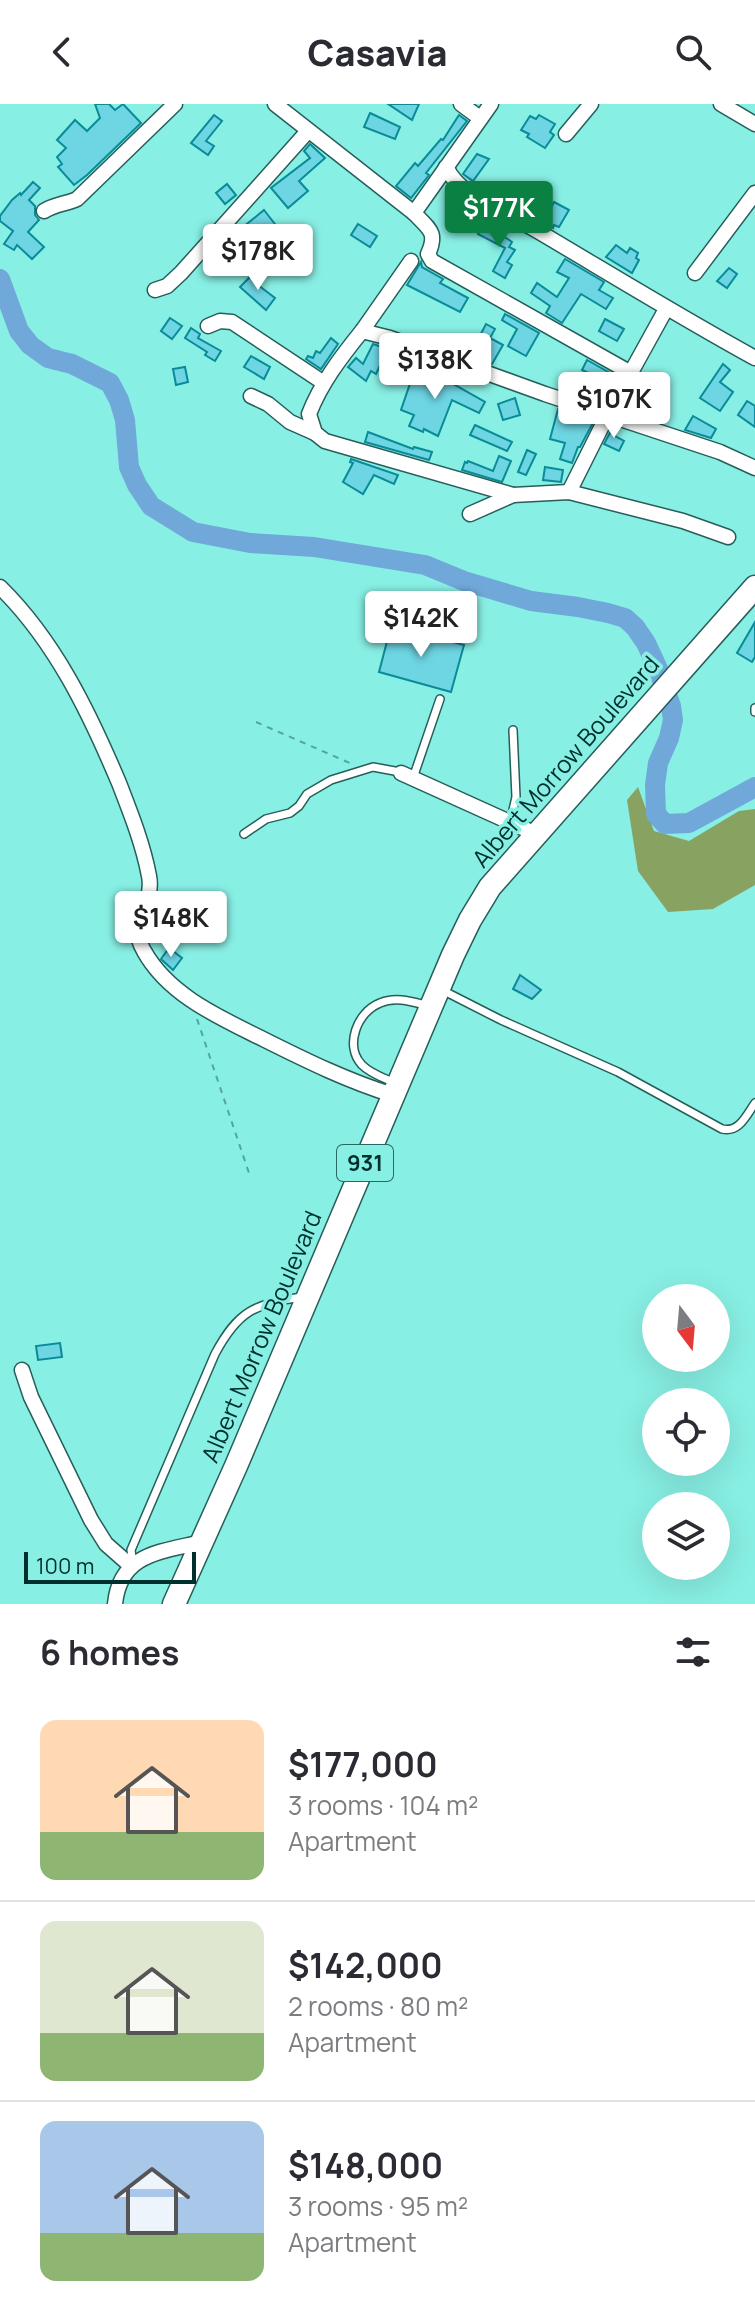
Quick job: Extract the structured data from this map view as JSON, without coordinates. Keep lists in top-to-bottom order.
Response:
{
  "streets": {
    "highway": ["Albert Morrow Boulevard", "931"]
  },
  "scale_bar": "100 m",
  "north": "bottom",
  "page": {
    "header": "Casavia",
    "price": [
      "$177K",
      "$178K",
      "$138K",
      "$107K",
      "$142K",
      "$148K"
    ],
    "scale": "100 m",
    "heading": "6 homes",
    "list": [
      {
        "name": "$177,000",
        "note": "3 rooms · 104 m² · Apartment"
      },
      {
        "name": "$142,000",
        "note": "2 rooms · 80 m² · Apartment"
      },
      {
        "name": "$148,000",
        "note": "3 rooms · 95 m² · Apartment"
      }
    ]
  }
}
